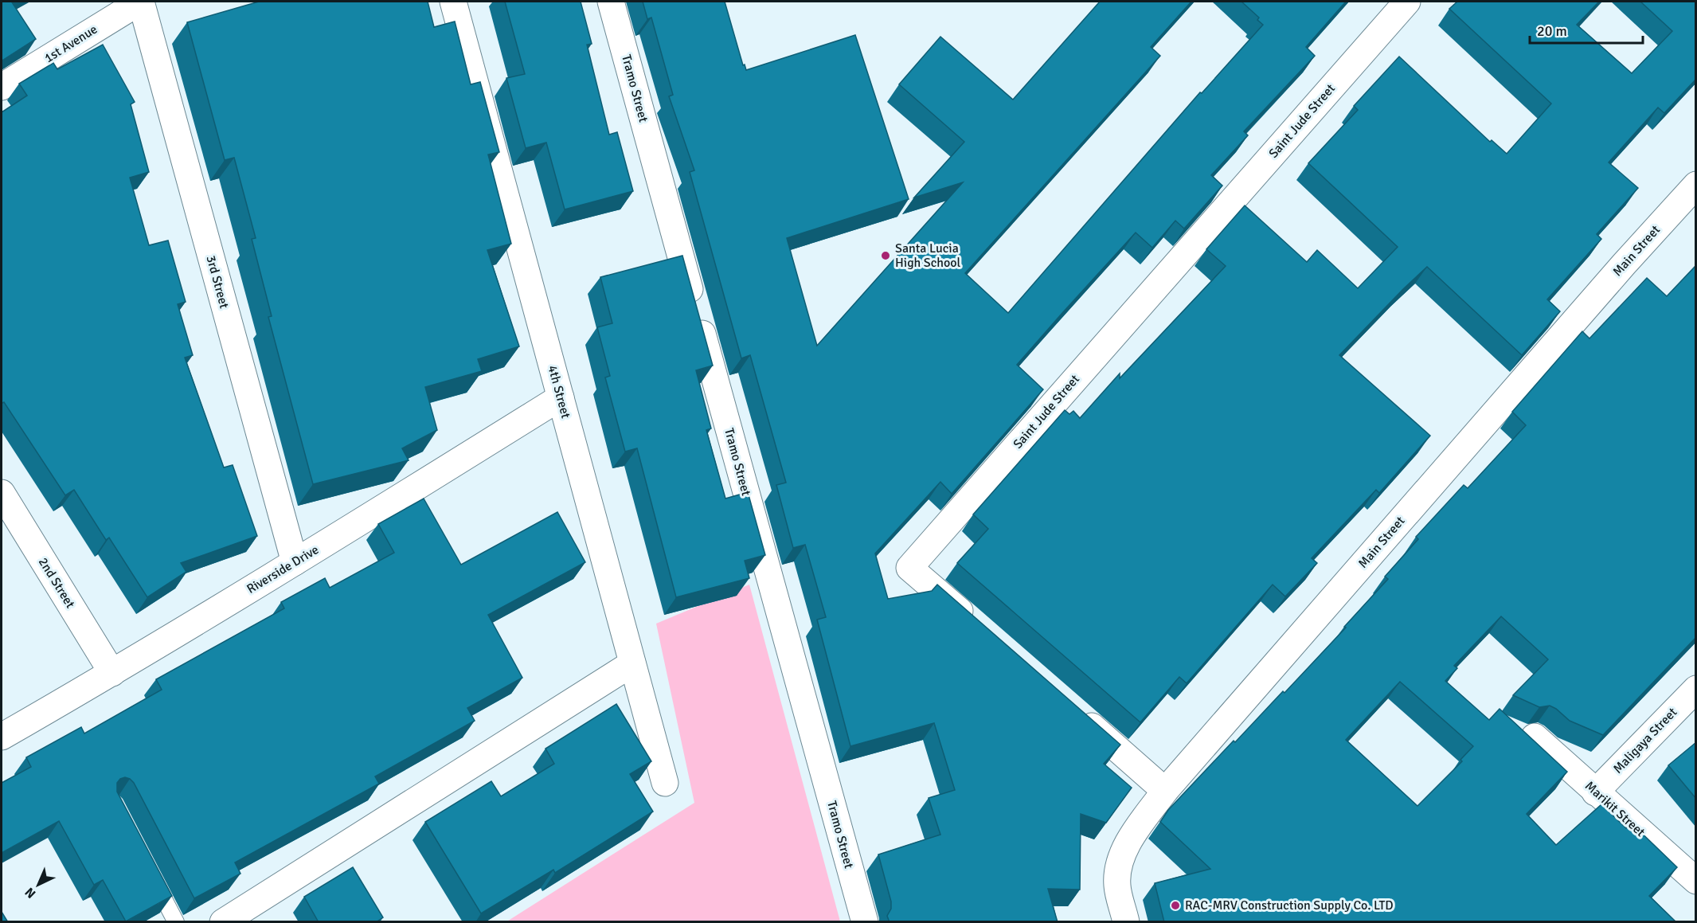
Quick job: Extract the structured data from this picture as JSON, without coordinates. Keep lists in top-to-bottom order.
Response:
{
  "streets": {
    "street": [
      "1st Avenue",
      "Tramo Street",
      "Saint Jude Street",
      "Main Street",
      "3rd Street",
      "4th Street",
      "Riverside Drive",
      "2nd Street",
      "Maligaya Street",
      "Marikit Street"
    ]
  },
  "crossings": [
    ["1st Avenue", "3rd Street"],
    ["3rd Street", "Riverside Drive"],
    ["4th Street", "Riverside Drive"],
    ["Riverside Drive", "2nd Street"],
    ["Maligaya Street", "Marikit Street"]
  ],
  "places": ["Santa Lucia High School", "RAC-MRV Construction Supply Co. LTD"],
  "scale_bar": "20 m",
  "north": "bottom left"
}
